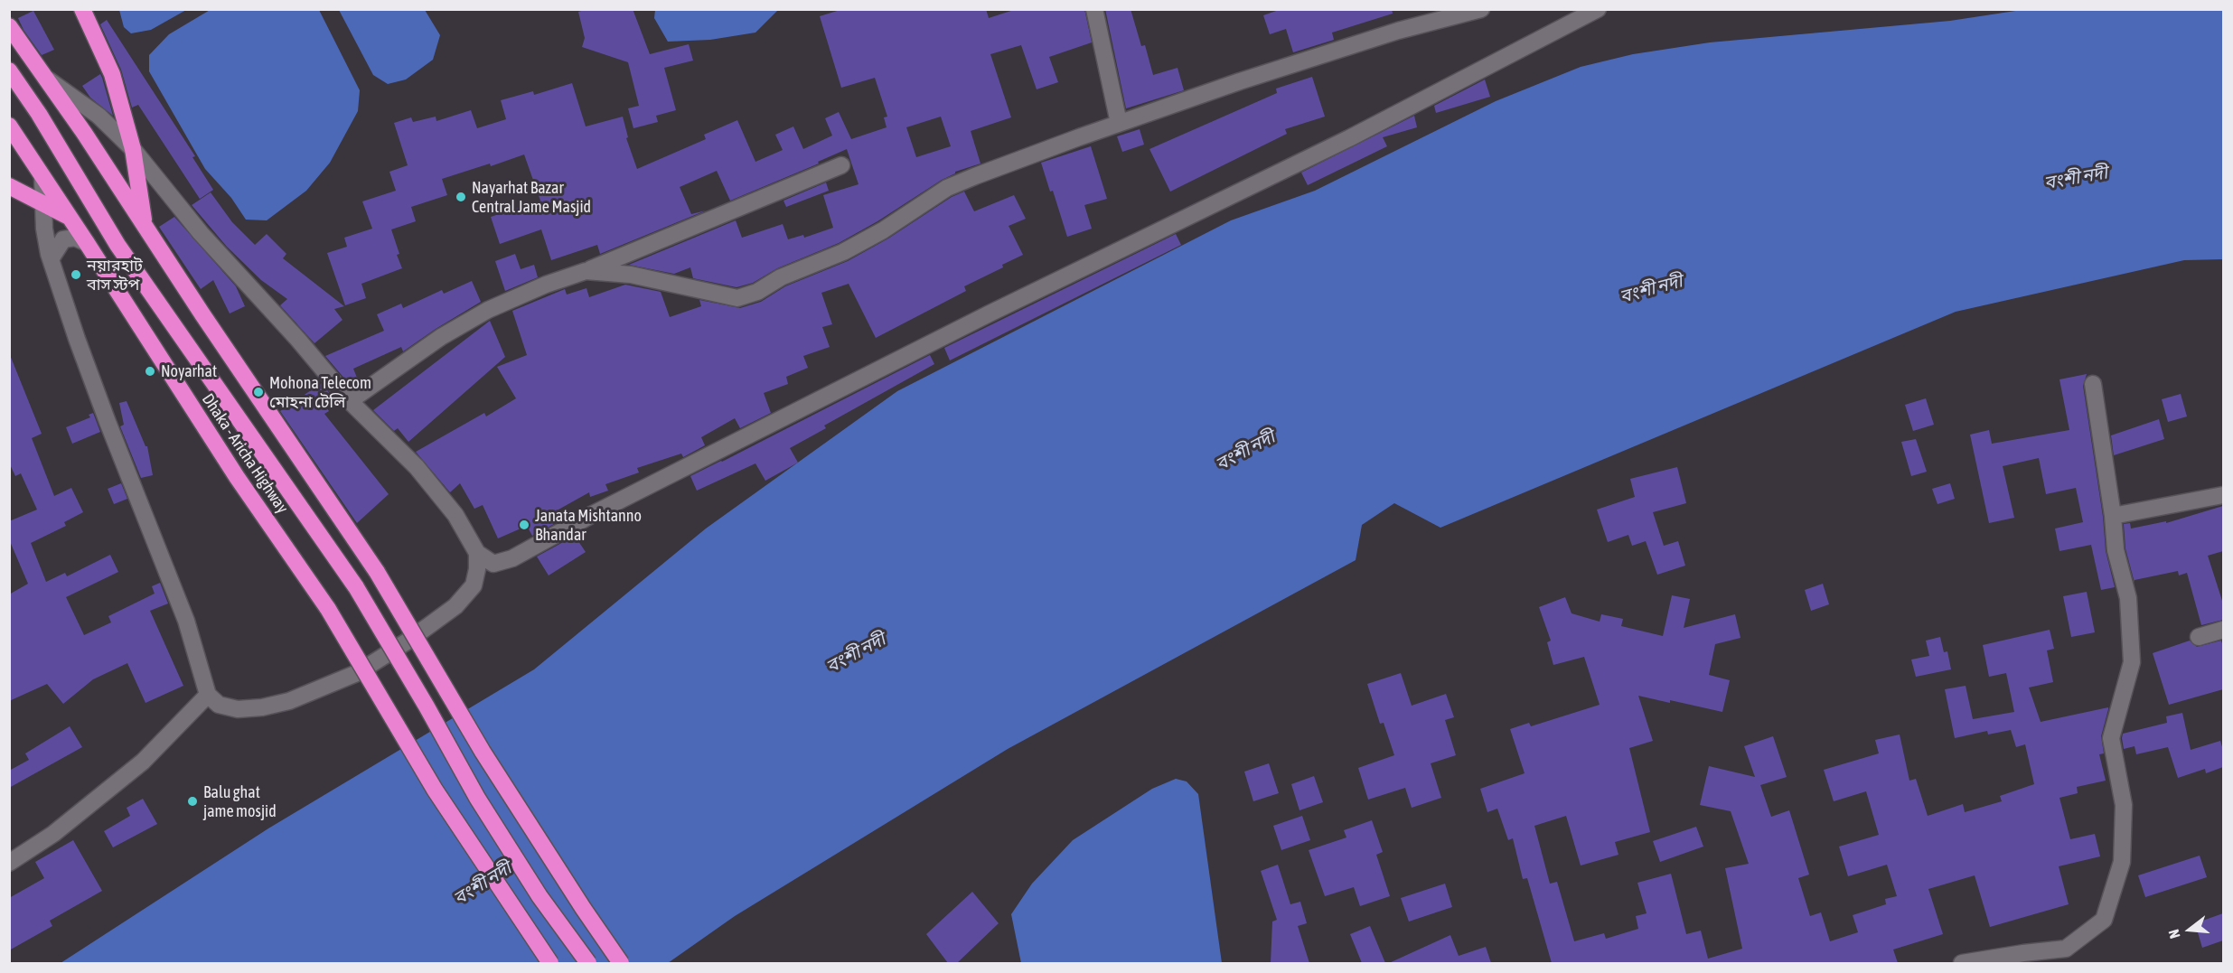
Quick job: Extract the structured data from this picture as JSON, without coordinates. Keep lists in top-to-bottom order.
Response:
{
  "streets": {
    "highway": ["Dhaka - Aricha Highway"]
  },
  "water": ["বংশী নদী"],
  "places": [
    "Nayarhat Bazar Central Jame Masjid",
    "নয়ারহাট বাস স্টপ",
    "Noyarhat",
    "Mohona Telecom মোহনা টেলি",
    "Janata Mishtanno Bhandar",
    "Balu ghat jame mosjid"
  ],
  "north": "left"
}
